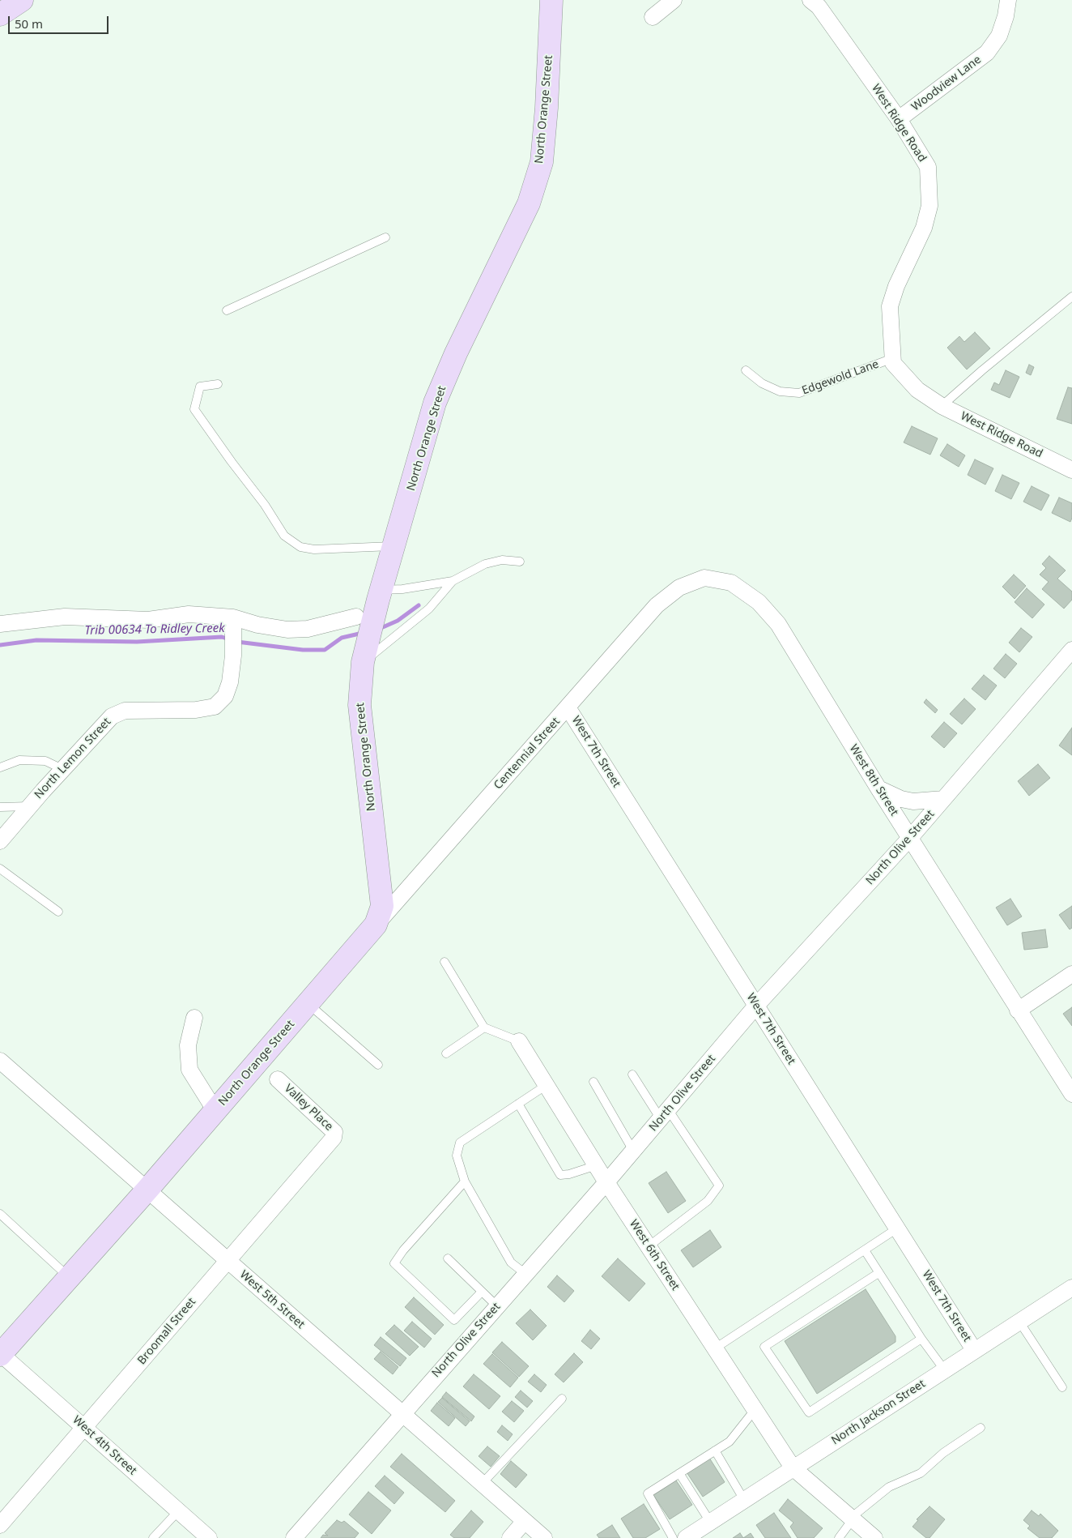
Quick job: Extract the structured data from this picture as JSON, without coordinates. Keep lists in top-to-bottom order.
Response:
{
  "streets": {
    "street": [
      "Woodview Lane",
      "North Orange Street",
      "West Ridge Road",
      "West 7th Street",
      "Centennial Street",
      "North Lemon Street",
      "West 8th Street",
      "North Olive Street",
      "Valley Place",
      "West 6th Street",
      "West 5th Street",
      "Broomall Street",
      "North Jackson Street",
      "West 4th Street"
    ],
    "lane": ["Edgewold Lane"]
  },
  "crossings": [
    ["Woodview Lane", "West Ridge Road"],
    ["North Orange Street", "Centennial Street"],
    ["North Orange Street", "West 5th Street"],
    ["North Orange Street", "West 4th Street"],
    ["West Ridge Road", "Edgewold Lane"],
    ["West 7th Street", "Centennial Street"],
    ["West 7th Street", "North Olive Street"],
    ["West 7th Street", "North Jackson Street"],
    ["Centennial Street", "West 8th Street"],
    ["West 8th Street", "North Olive Street"],
    ["North Olive Street", "West 6th Street"],
    ["North Olive Street", "West 5th Street"],
    ["Valley Place", "Broomall Street"],
    ["West 6th Street", "North Jackson Street"],
    ["West 5th Street", "Broomall Street"],
    ["Broomall Street", "West 4th Street"]
  ],
  "water": ["Trib 00634 To Ridley Creek"],
  "scale_bar": "50 m"
}
